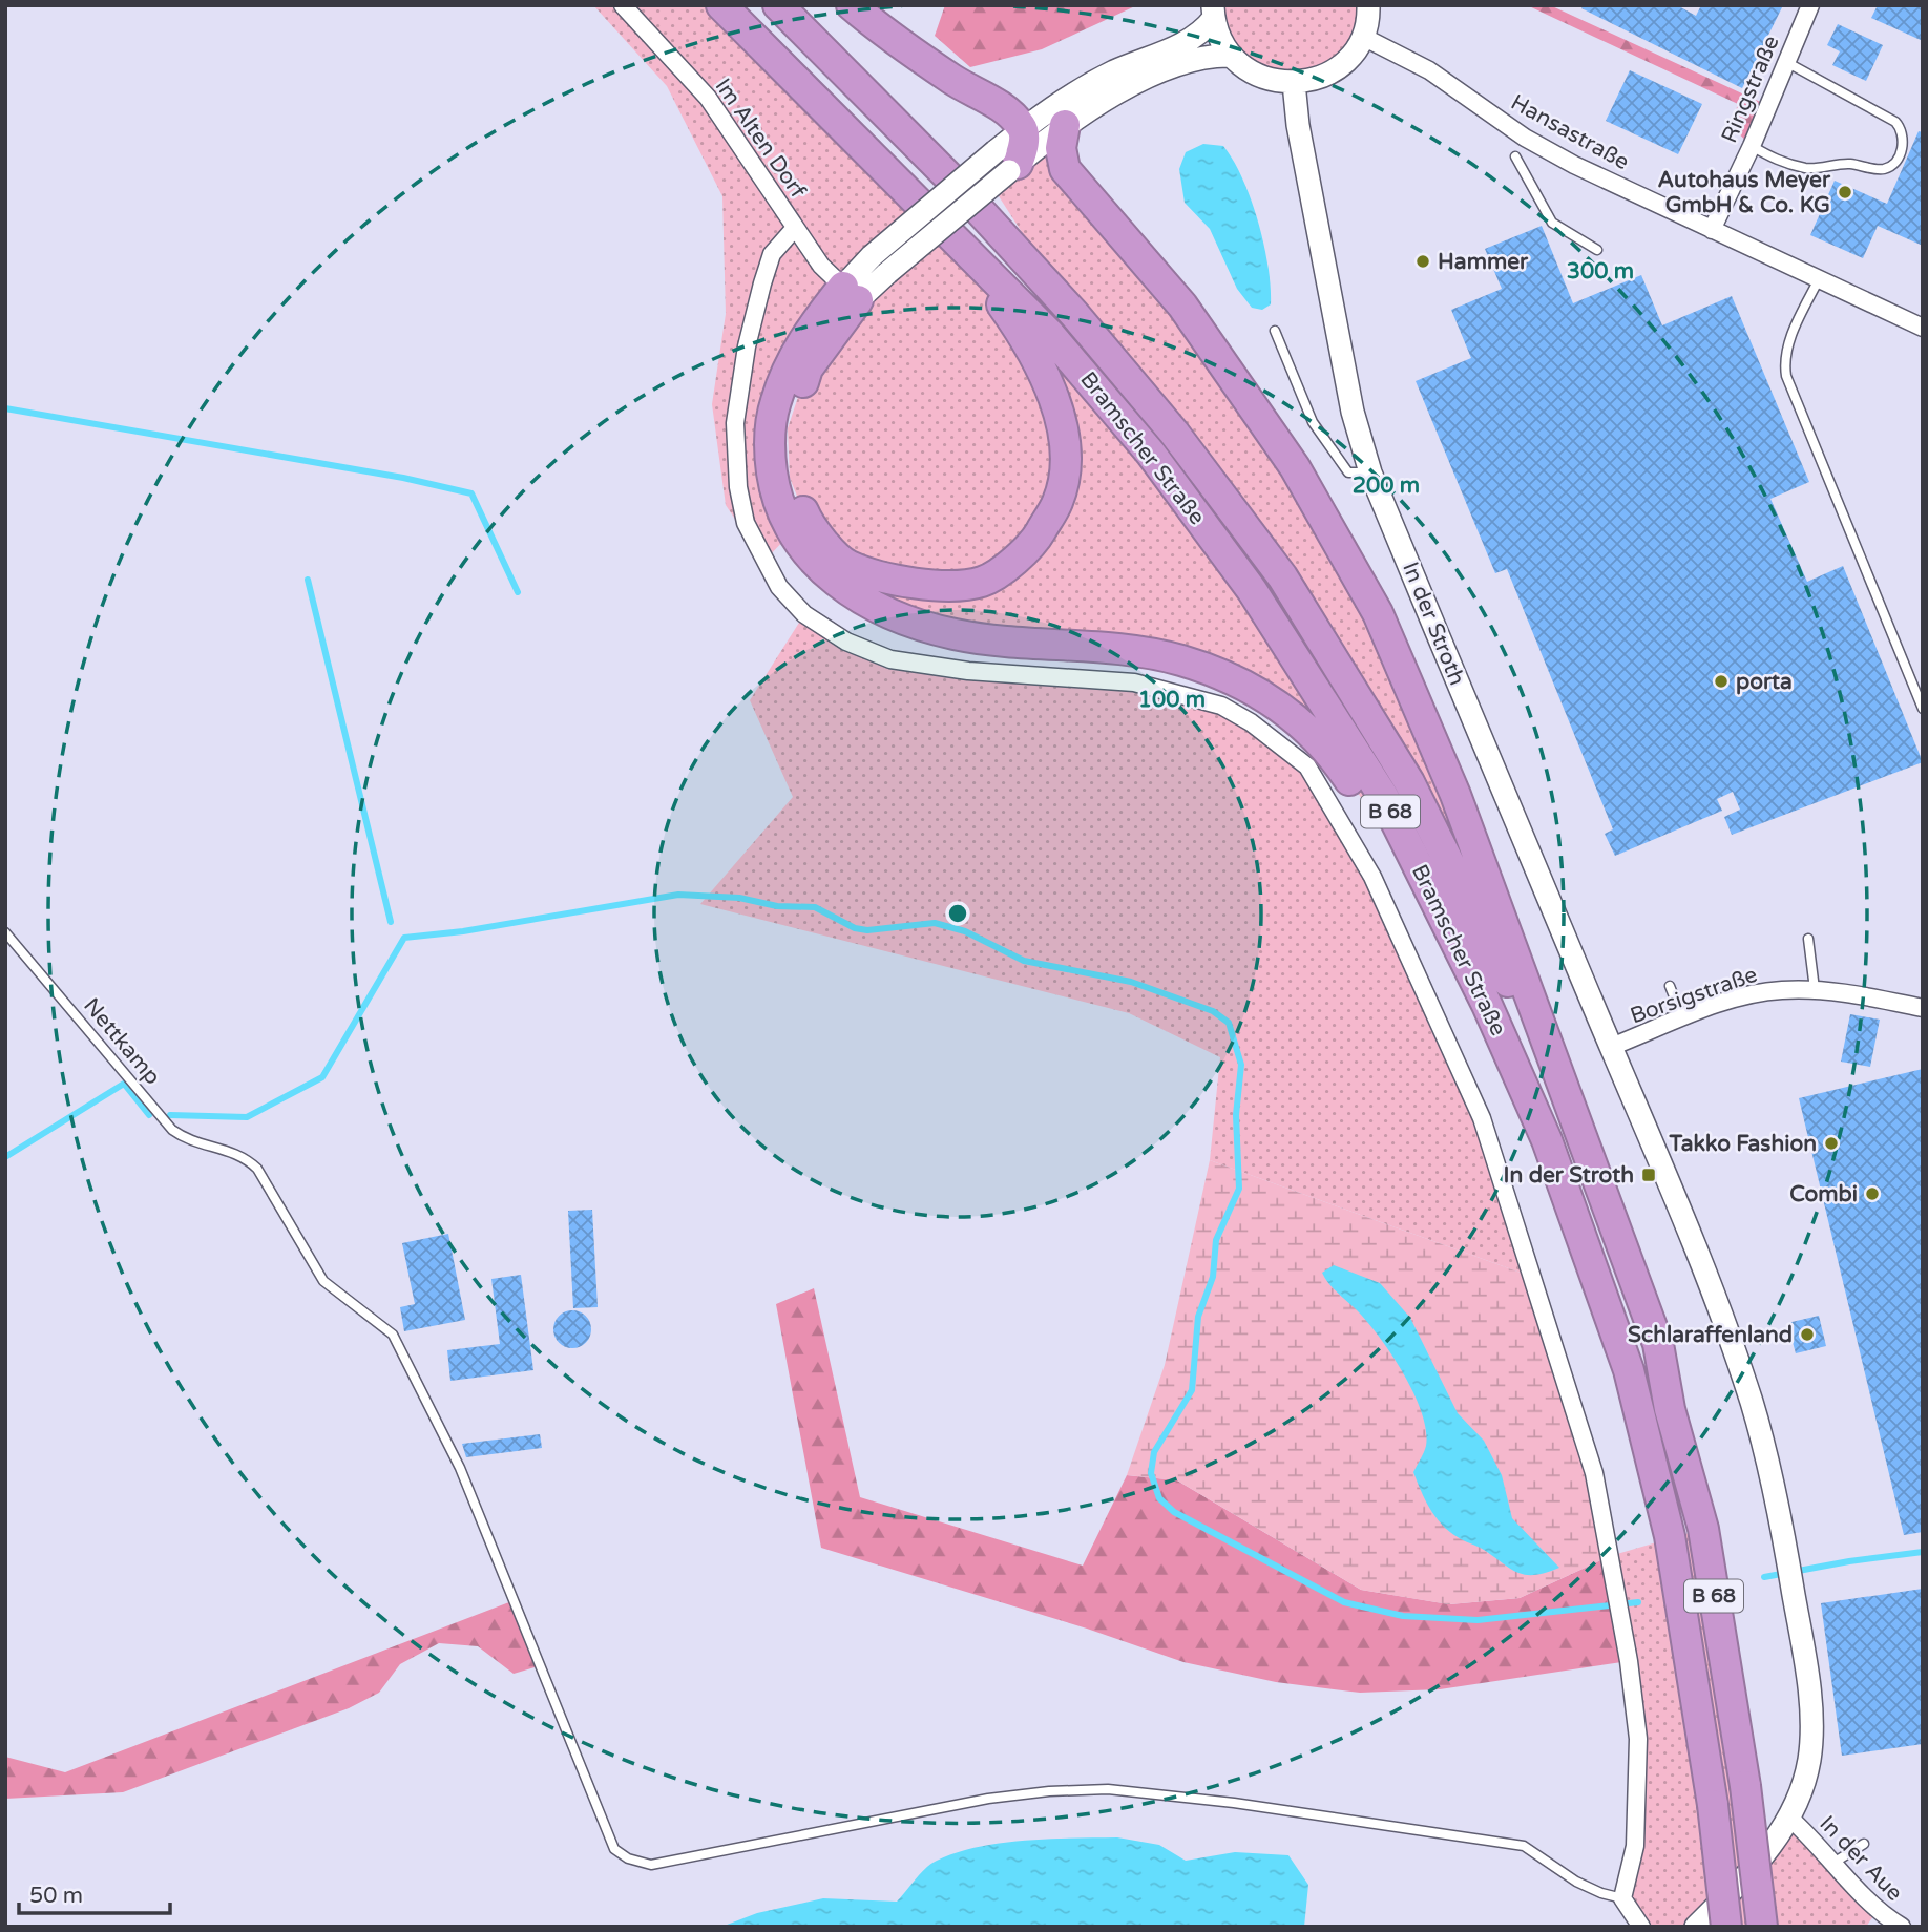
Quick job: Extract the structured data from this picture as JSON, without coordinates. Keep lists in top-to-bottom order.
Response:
{
  "streets": {
    "highway": ["Bramscher Straße", "B 68"],
    "street": [
      "Ringstraße",
      "Hansastraße",
      "Im Alten Dorf",
      "In der Stroth",
      "Borsigstraße",
      "In der Aue"
    ],
    "lane": ["Nettkamp"]
  },
  "crossings": [
    ["Ringstraße", "Hansastraße"],
    ["In der Stroth", "Borsigstraße"],
    ["In der Stroth", "In der Aue"]
  ],
  "places": {
    "other": [
      "Autohaus Meyer GmbH & Co. KG",
      "Hammer",
      "porta",
      "Takko Fashion",
      "Combi",
      "Schlaraffenland"
    ],
    "transit": ["In der Stroth"]
  },
  "scale_bar": "50 m",
  "rings": ["300 m", "200 m", "100 m"]
}
